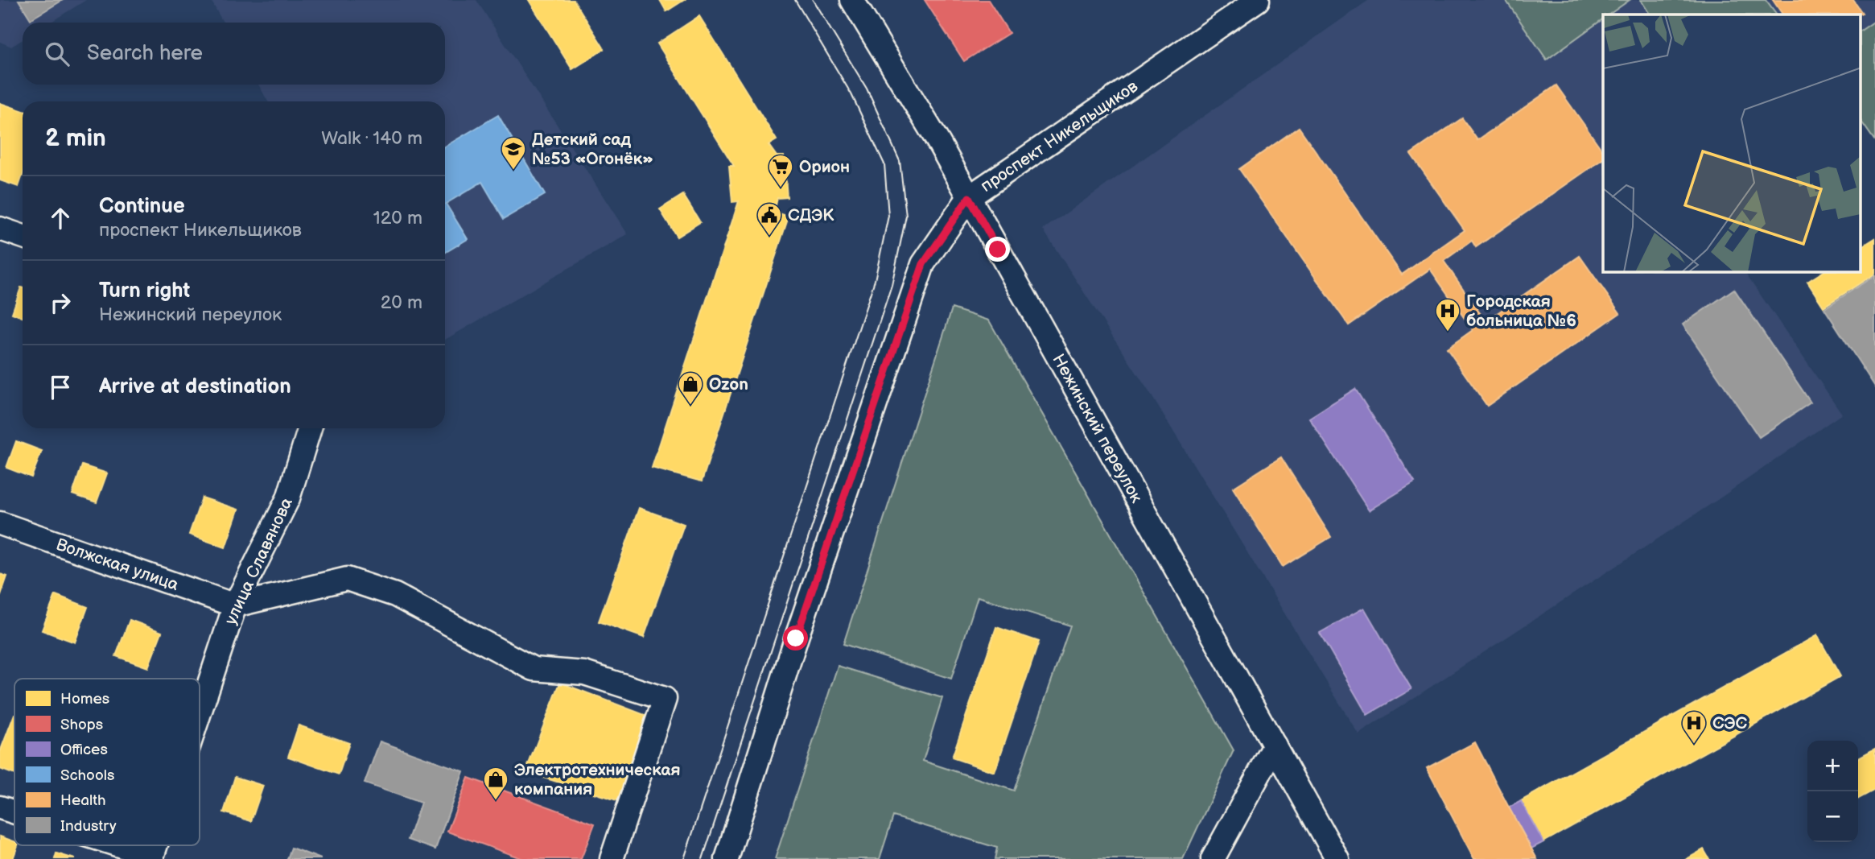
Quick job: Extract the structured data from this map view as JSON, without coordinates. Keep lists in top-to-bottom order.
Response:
{
  "streets": {
    "street": [
      "проспект Никельщиков",
      "Нежинский переулок",
      "улица Славянова",
      "Волжская улица"
    ]
  },
  "crossings": [
    ["проспект Никельщиков", "Нежинский переулок"],
    ["улица Славянова", "Волжская улица"]
  ],
  "places": {
    "school or university": ["Детский сад №53 «Огонёк»"],
    "supermarket": ["Орион"],
    "public building": ["СДЭК"],
    "hospital": ["Городская больница №6", "СЭС"],
    "shop": ["Ozon", "Электротехническая компания"]
  },
  "legend": [
    "Homes",
    "Shops",
    "Offices",
    "Schools",
    "Health",
    "Industry"
  ],
  "page": {
    "search": "Search here",
    "heading": ["2 min", "Walk · 140 m"],
    "list": [
      ["Continue", "проспект Никельщиков", "120 m"],
      ["Turn right", "Нежинский переулок", "20 m"],
      "Arrive at destination"
    ],
    "map_buttons": ["+", "−"]
  }
}
